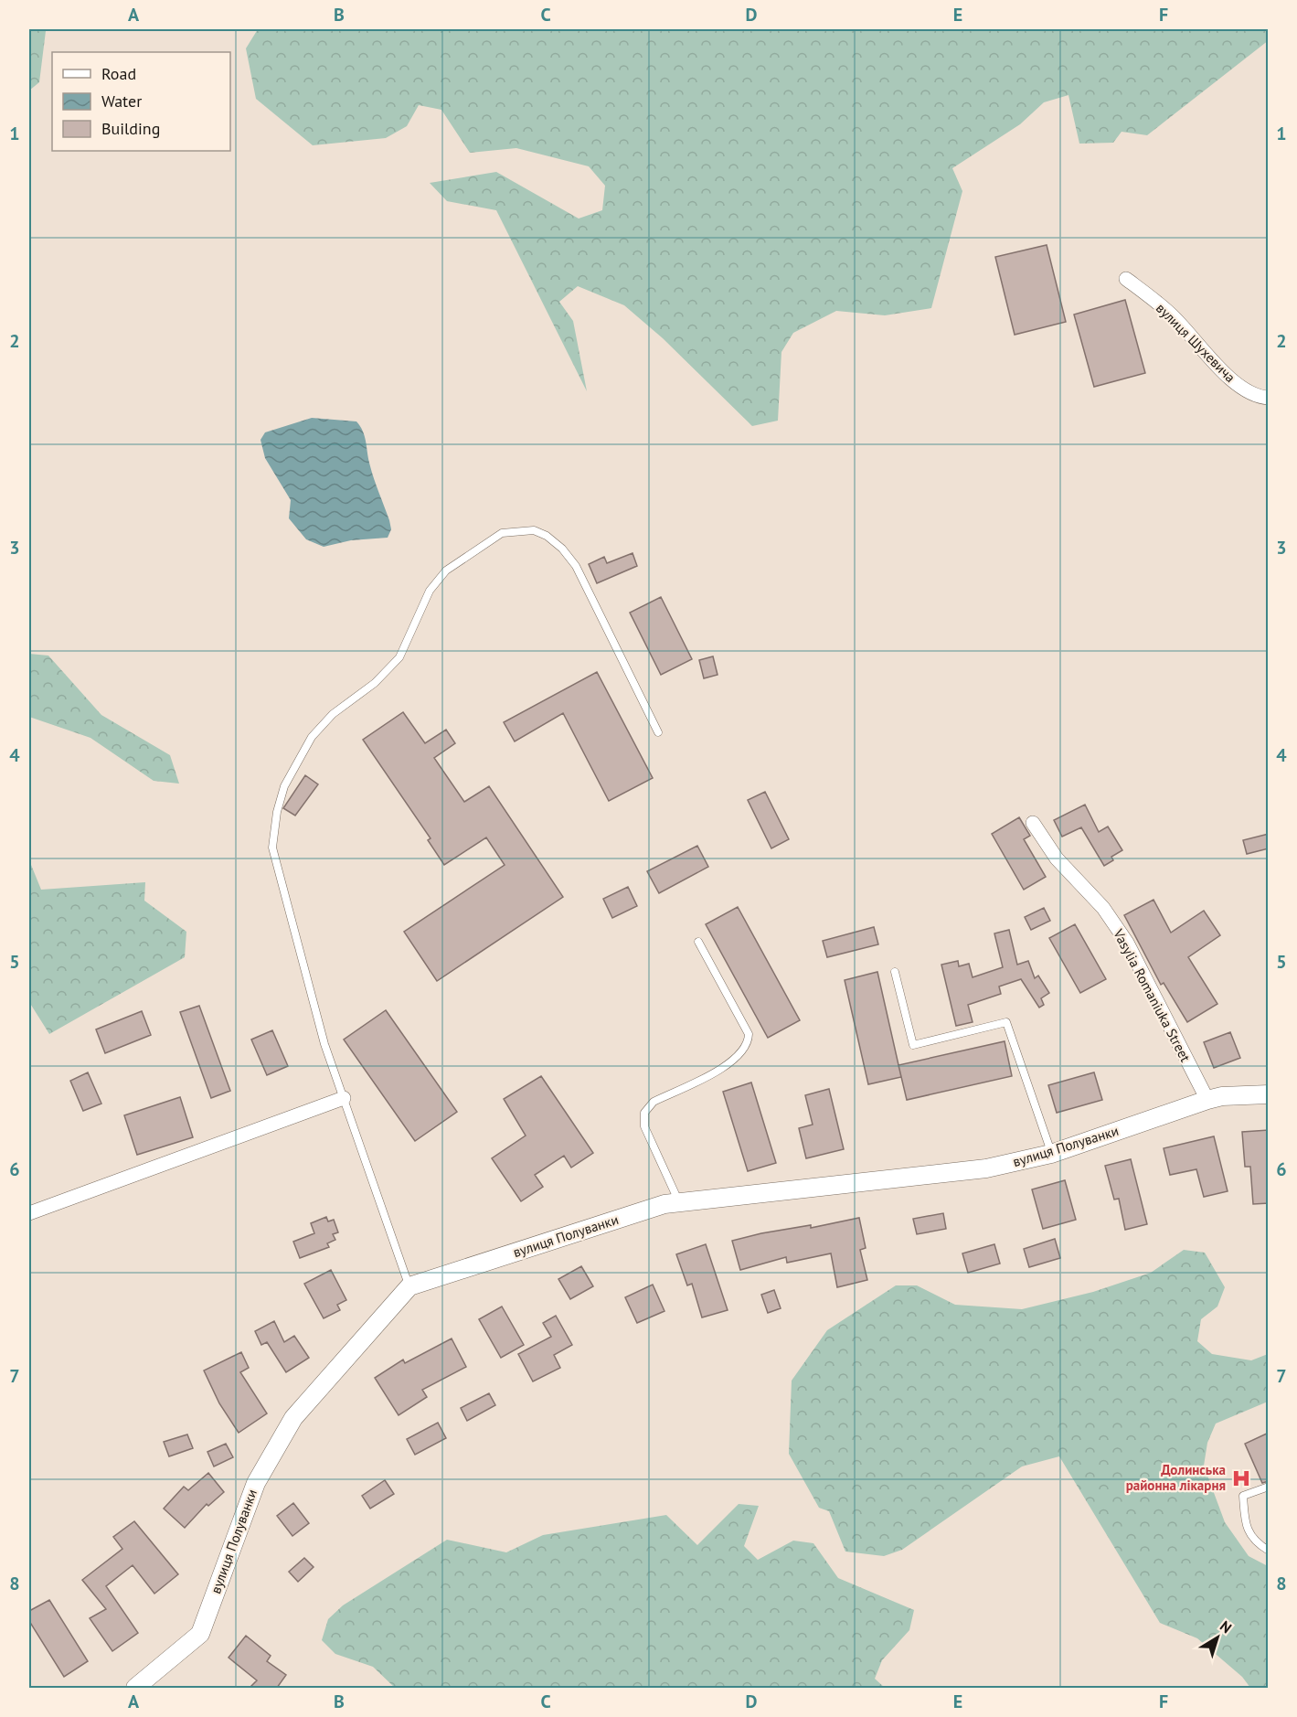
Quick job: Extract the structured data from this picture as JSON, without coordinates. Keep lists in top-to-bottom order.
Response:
{
  "streets": {
    "street": ["вулиця Шухевича", "Vasylia Romaniuka Street", "вулиця Полуванки"]
  },
  "crossings": [
    ["Vasylia Romaniuka Street", "вулиця Полуванки"]
  ],
  "places": {
    "hospital": ["Долинська районна лікарня"]
  },
  "legend": ["Road", "Water", "Building"],
  "north": "top right",
  "grid": {
    "columns": [
      "A",
      "B",
      "C",
      "D",
      "E",
      "F"
    ],
    "rows": [
      "1",
      "2",
      "3",
      "4",
      "5",
      "6",
      "7",
      "8"
    ]
  }
}
